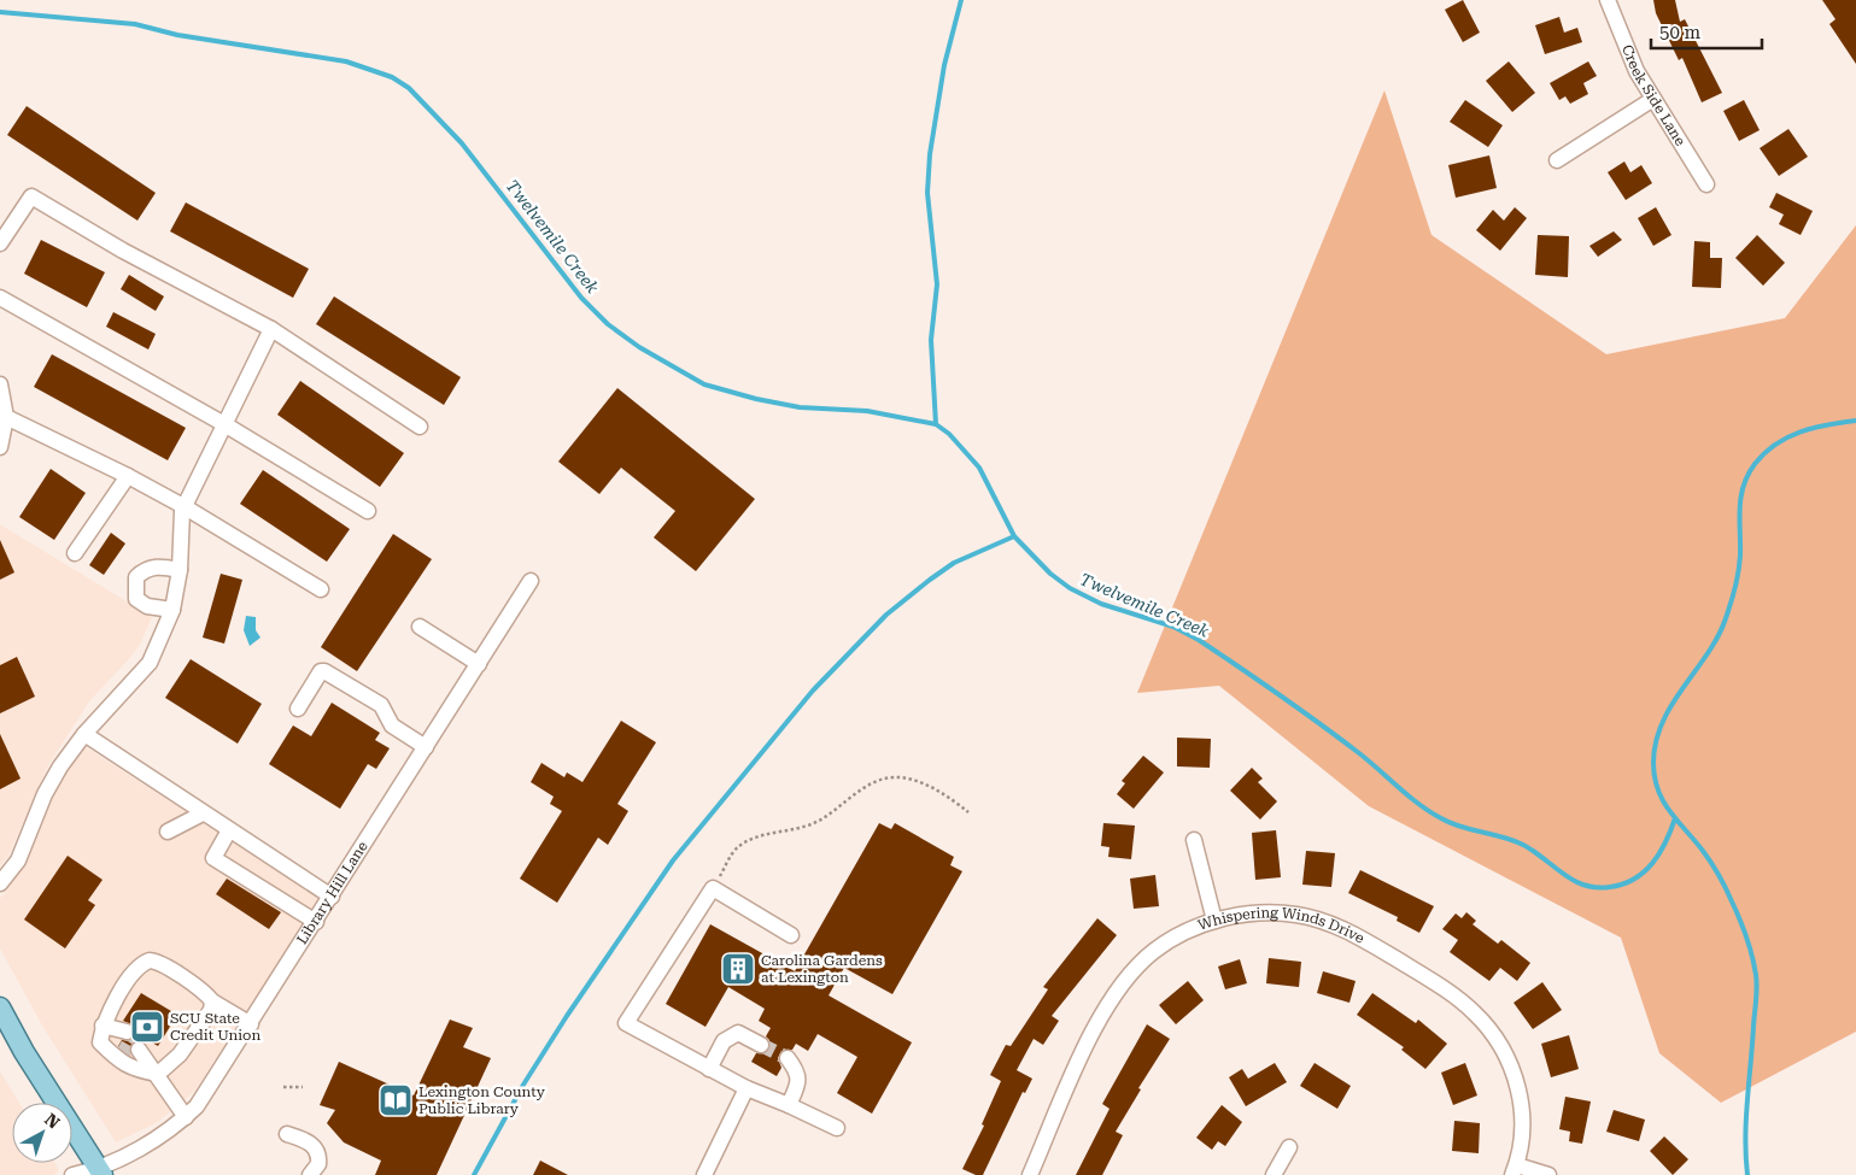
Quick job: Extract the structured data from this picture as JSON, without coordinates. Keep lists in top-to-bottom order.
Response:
{
  "streets": {
    "street": ["Creek Side Lane", "Library Hill Lane", "Whispering Winds Drive"]
  },
  "water": ["Twelvemile Creek"],
  "places": {
    "building": ["Carolina Gardens at Lexington"],
    "bank": ["SCU State Credit Union"],
    "library": ["Lexington County Public Library"]
  },
  "scale_bar": "50 m",
  "north": "top right"
}
